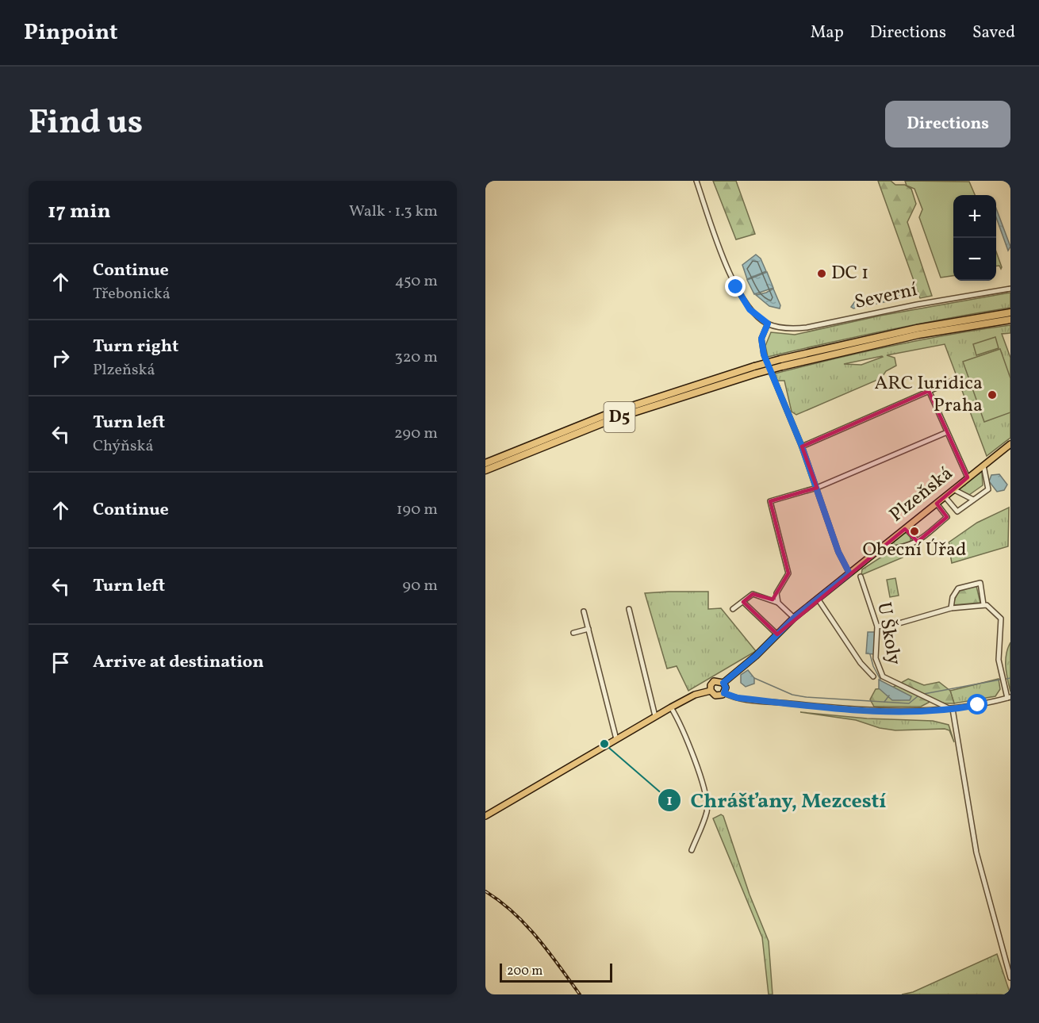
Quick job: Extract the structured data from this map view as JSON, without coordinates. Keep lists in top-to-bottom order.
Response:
{
  "streets": {
    "highway": ["D5"],
    "main road": ["Plzeňská"],
    "street": ["Severní", "U Školy"]
  },
  "places": [
    "DC 1",
    "ARC Iuridica Praha",
    "Obecní Úřad",
    "Chrášťany, Mezcestí"
  ],
  "scale_bar": "200 m",
  "page": {
    "header": "Pinpoint",
    "nav": ["Map", "Directions", "Saved"],
    "title": "Find us",
    "buttons": "Directions",
    "heading": ["17 min", "Walk · 1.3 km"],
    "map_buttons": ["+", "−"],
    "list": [
      ["Continue", "Třebonická", "450 m"],
      ["Turn right", "Plzeňská", "320 m"],
      ["Turn left", "Chýňská", "290 m"],
      ["Continue", "190 m"],
      ["Turn left", "90 m"],
      "Arrive at destination"
    ],
    "scale": "200 m"
  }
}
